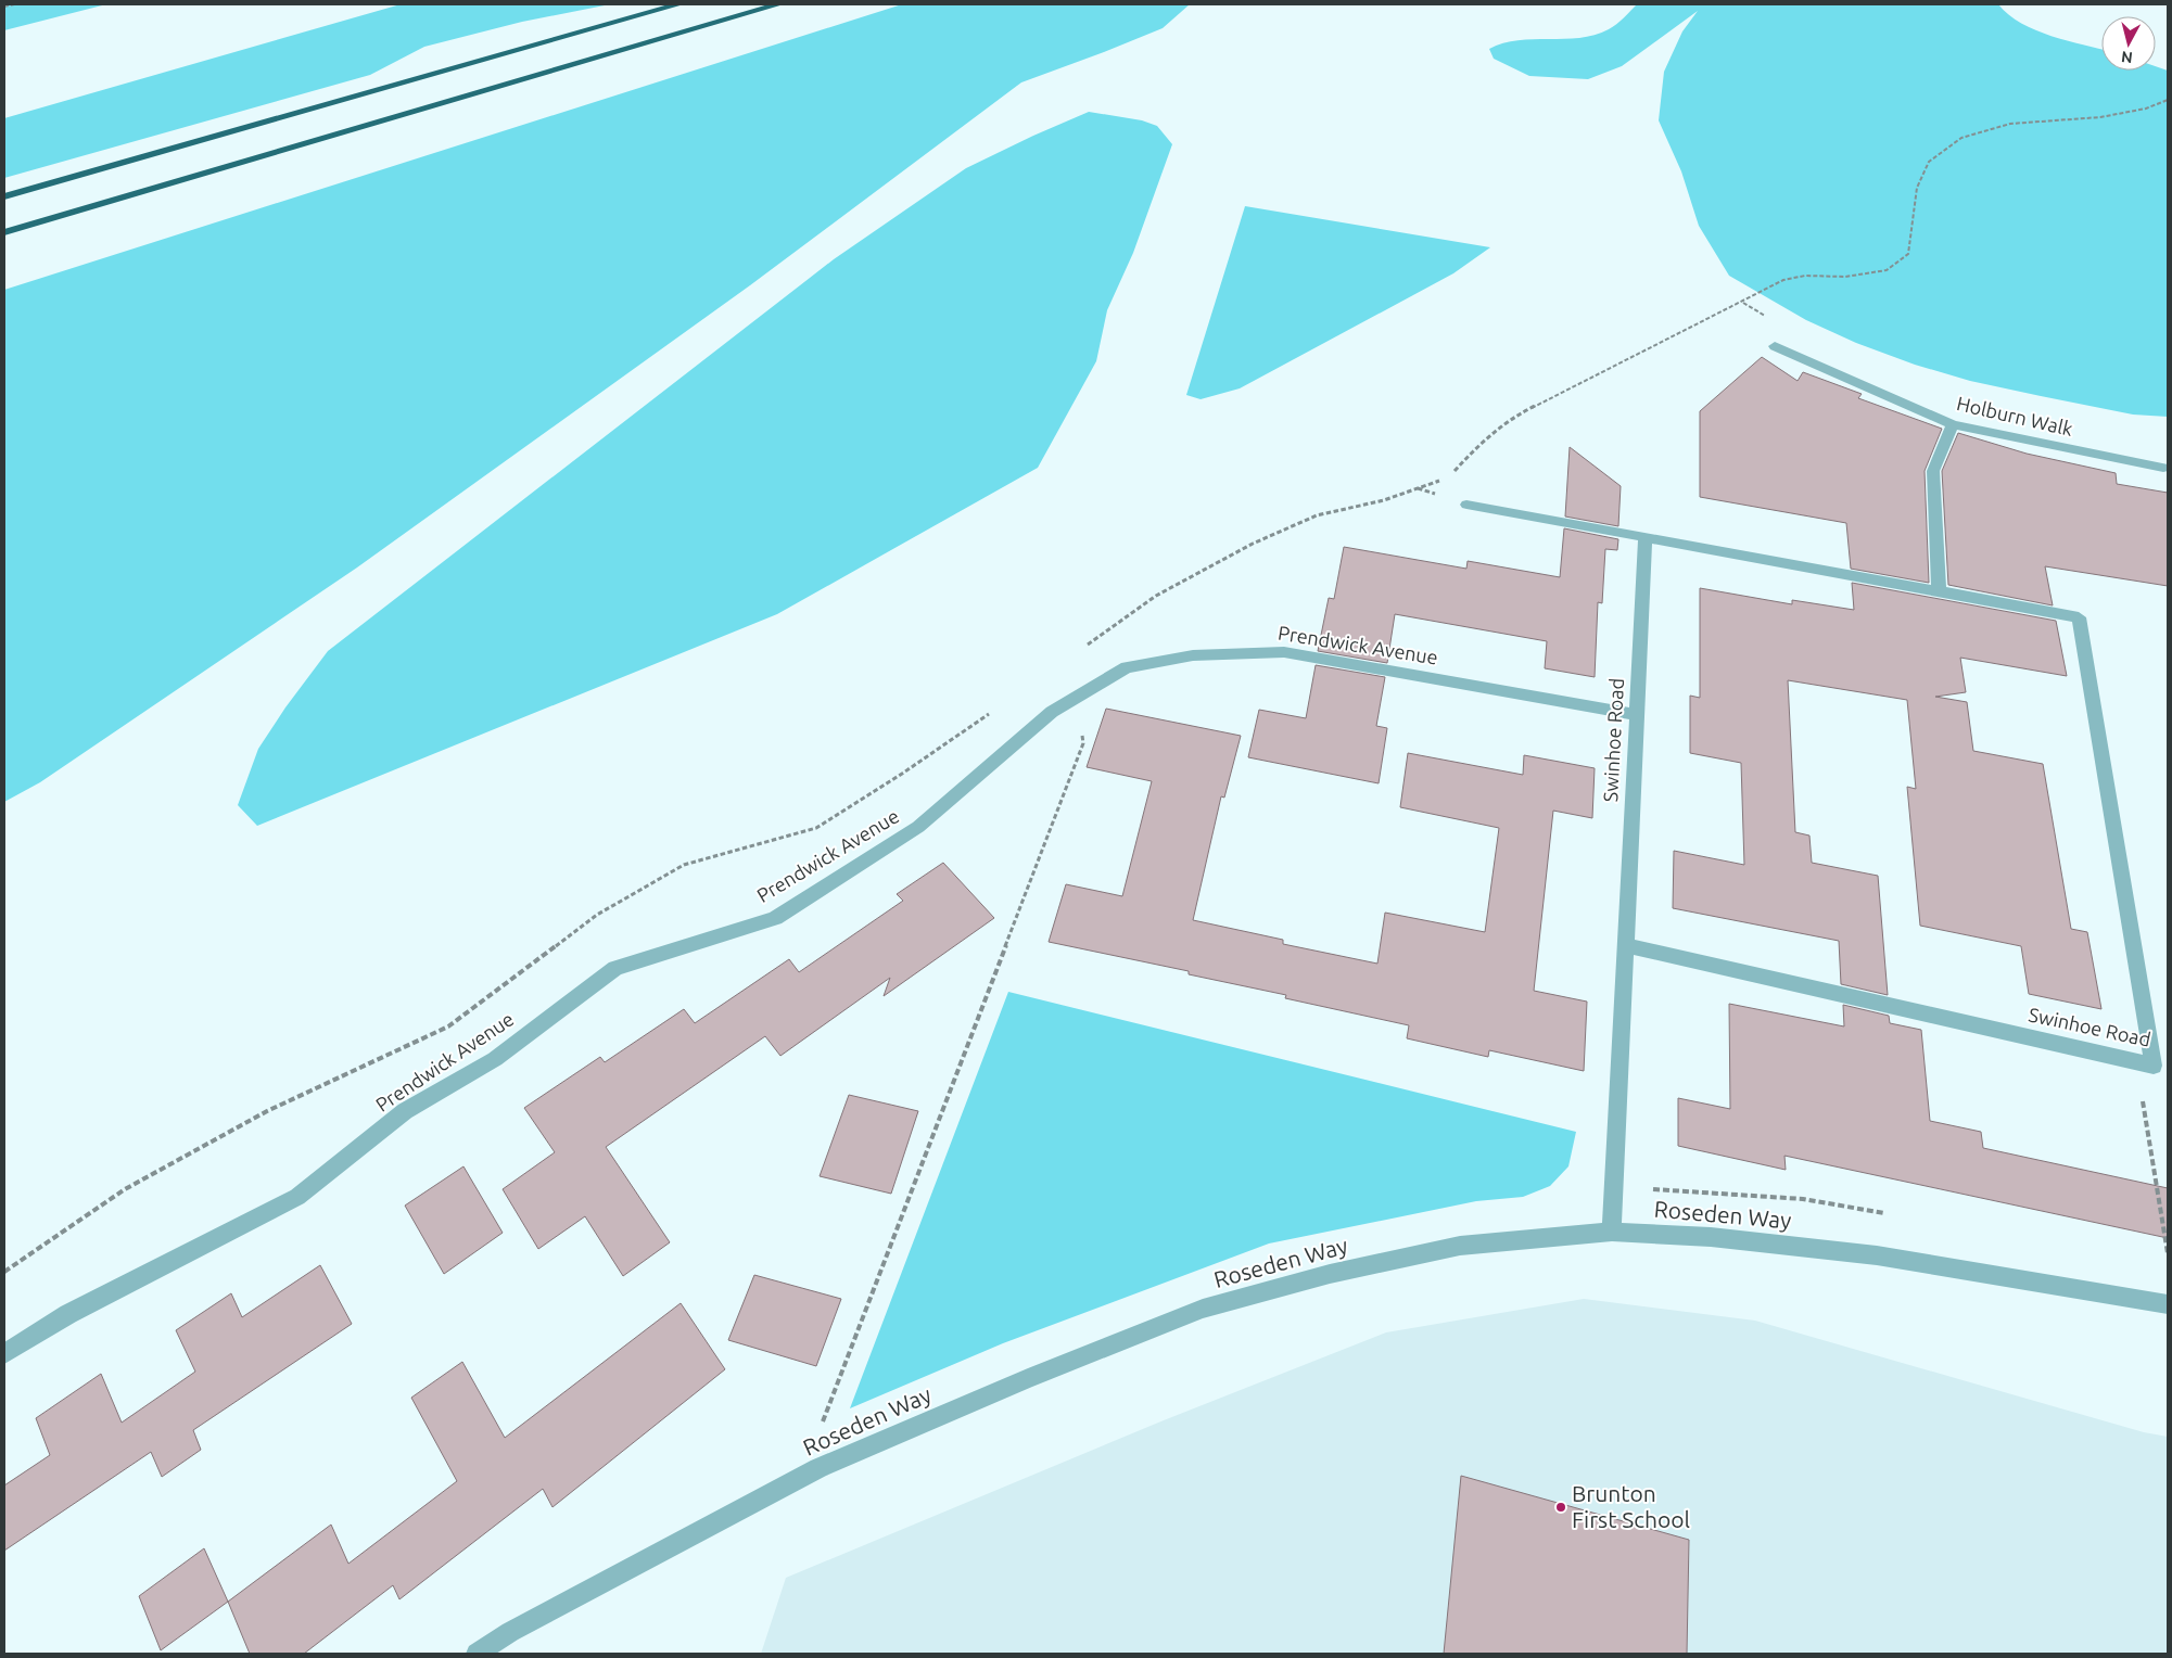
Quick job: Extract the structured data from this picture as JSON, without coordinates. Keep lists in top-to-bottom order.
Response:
{
  "streets": {
    "street": [
      "Holburn Walk",
      "Prendwick Avenue",
      "Swinhoe Road",
      "Roseden Way"
    ]
  },
  "crossings": [
    ["Prendwick Avenue", "Swinhoe Road"],
    ["Swinhoe Road", "Roseden Way"]
  ],
  "places": ["Brunton First School"],
  "north": "bottom"
}
